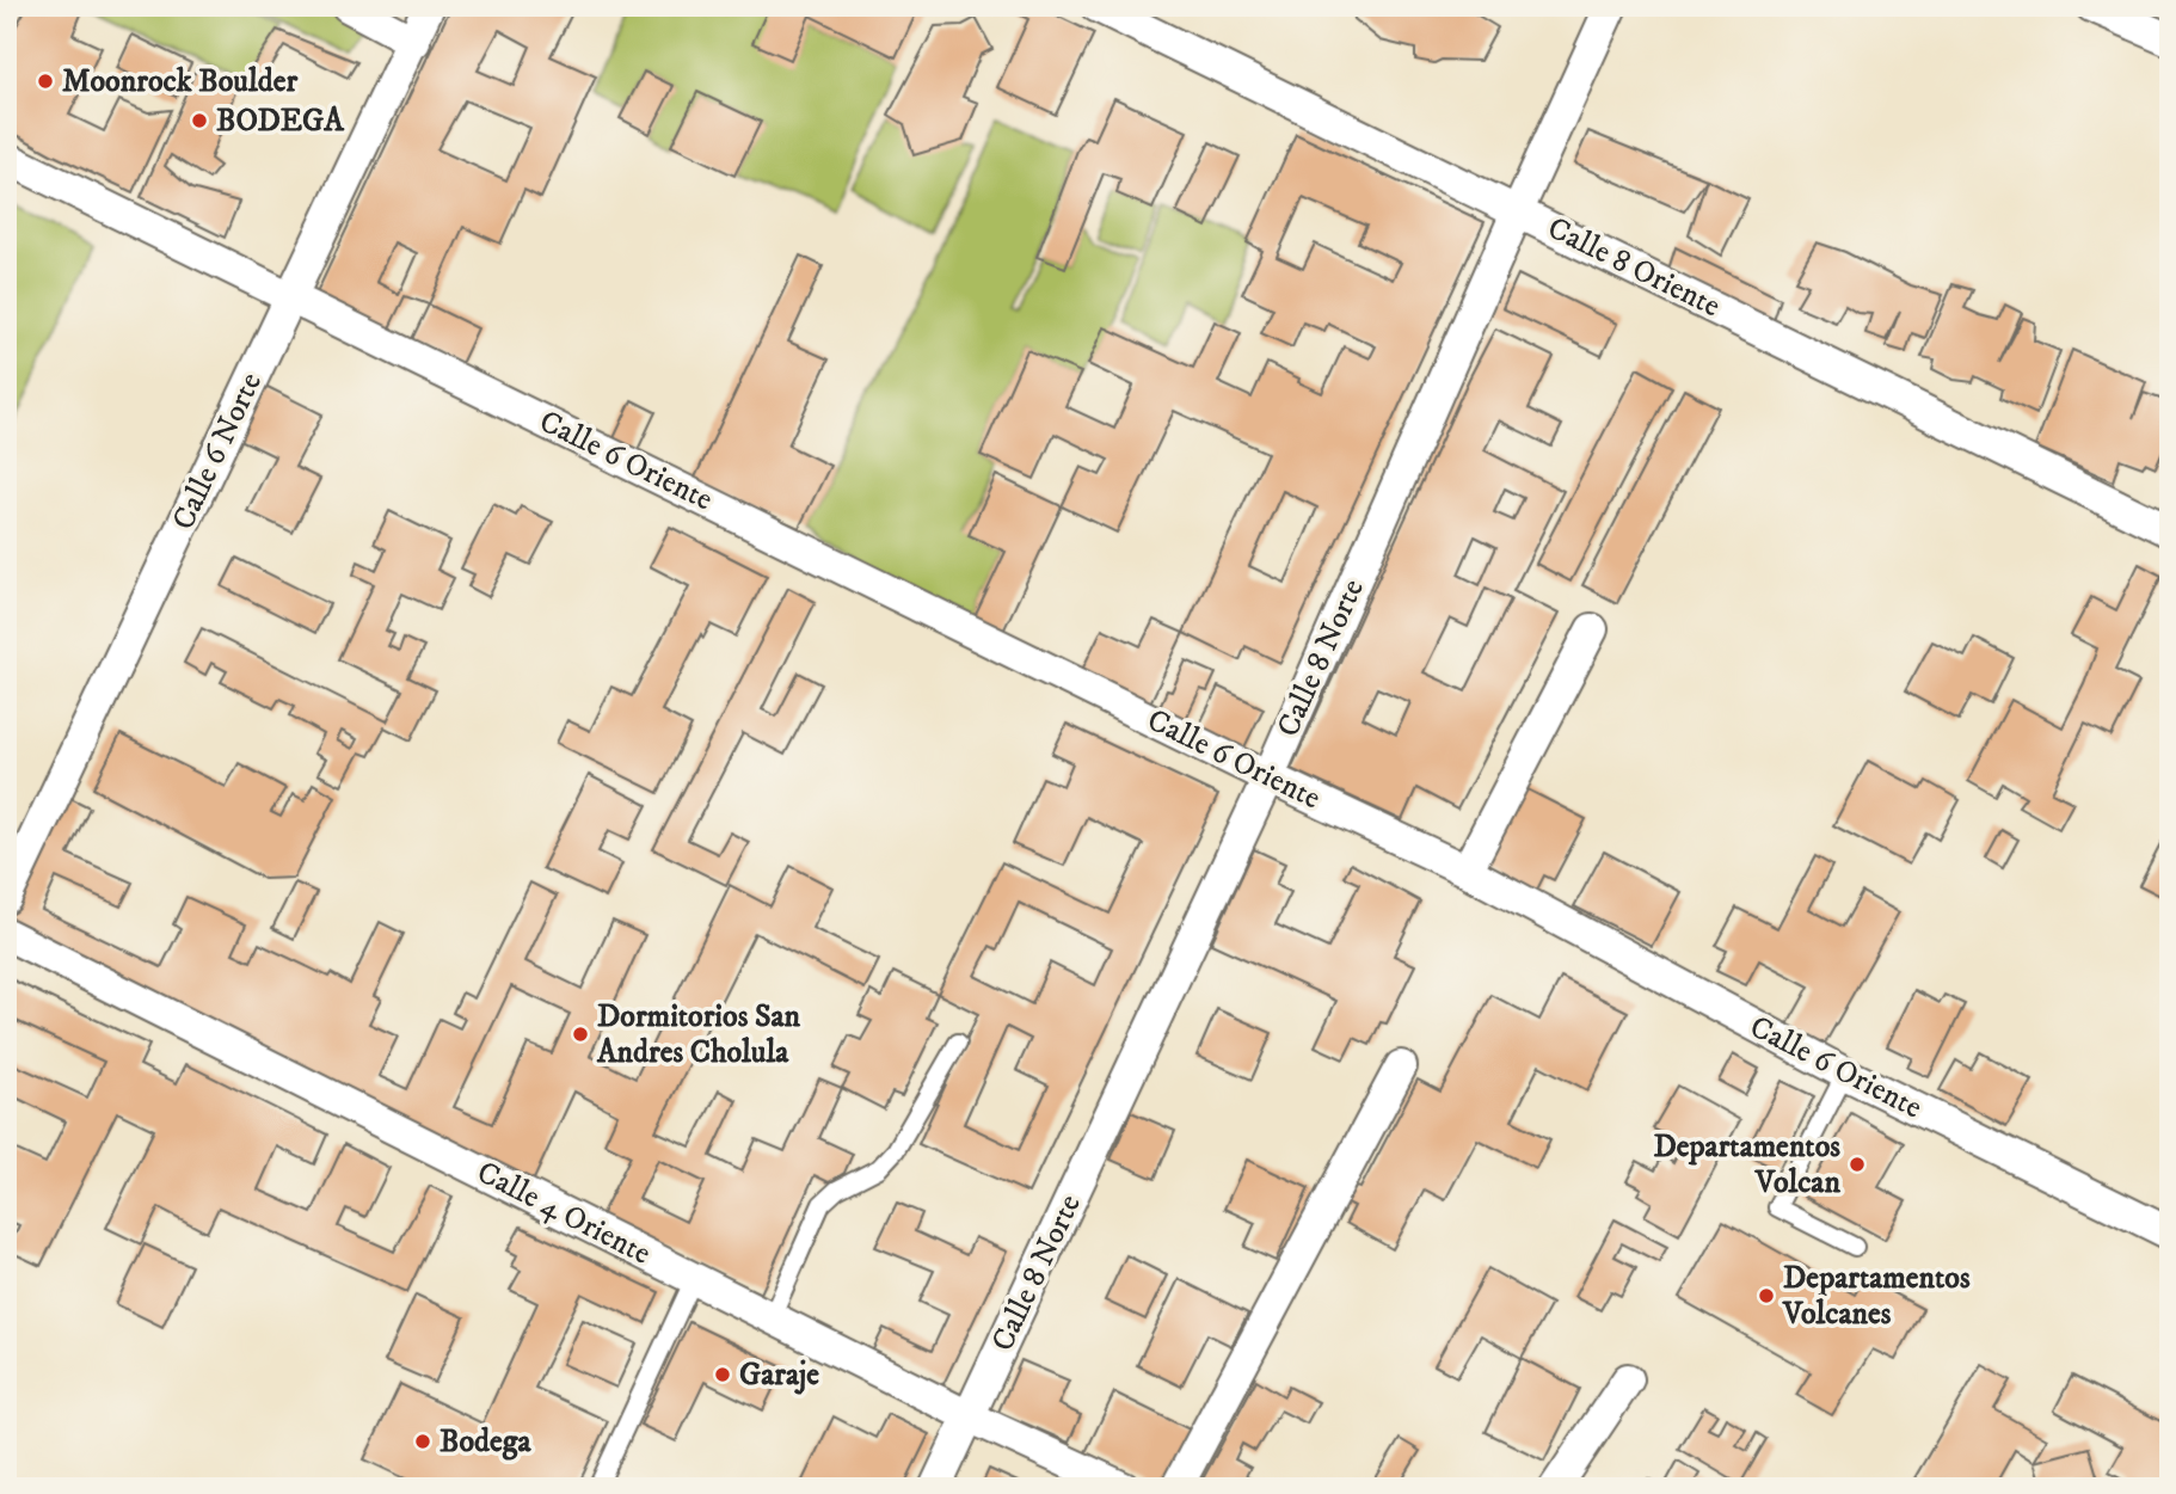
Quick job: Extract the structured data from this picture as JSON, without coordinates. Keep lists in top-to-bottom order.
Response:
{
  "streets": {
    "street": [
      "Calle 8 Oriente",
      "Calle 6 Norte",
      "Calle 6 Oriente",
      "Calle 8 Norte",
      "Calle 4 Oriente"
    ]
  },
  "crossings": [
    ["Calle 8 Oriente", "Calle 8 Norte"],
    ["Calle 6 Norte", "Calle 6 Oriente"],
    ["Calle 6 Oriente", "Calle 8 Norte"],
    ["Calle 8 Norte", "Calle 4 Oriente"]
  ],
  "places": [
    "Moonrock Boulder",
    "BODEGA",
    "Dormitorios San Andres Cholula",
    "Departamentos Volcan",
    "Departamentos Volcanes",
    "Garaje",
    "Bodega"
  ]
}
